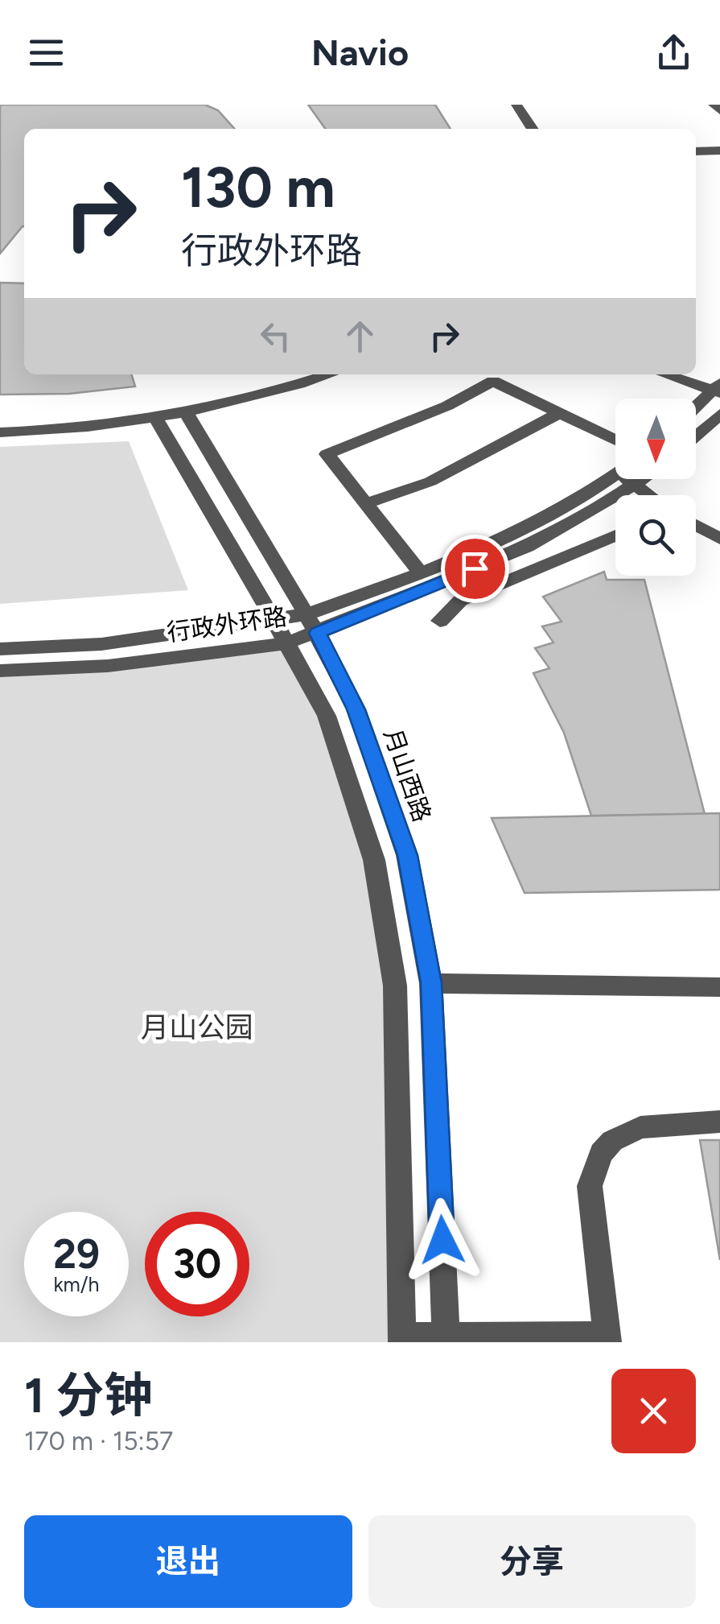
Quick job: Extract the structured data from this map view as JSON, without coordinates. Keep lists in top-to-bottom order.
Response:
{
  "streets": {
    "street": ["行政外环路", "月山西路"]
  },
  "crossings": [
    ["行政外环路", "月山西路"]
  ],
  "parks": ["月山公园"],
  "north": "bottom",
  "page": {
    "header": "Navio",
    "turn": ["130 m", "行政外环路"],
    "speed": "29 km/h",
    "limit": "30",
    "heading": ["1 分钟", "170 m · 15:57"],
    "buttons": ["退出", "分享"]
  }
}
